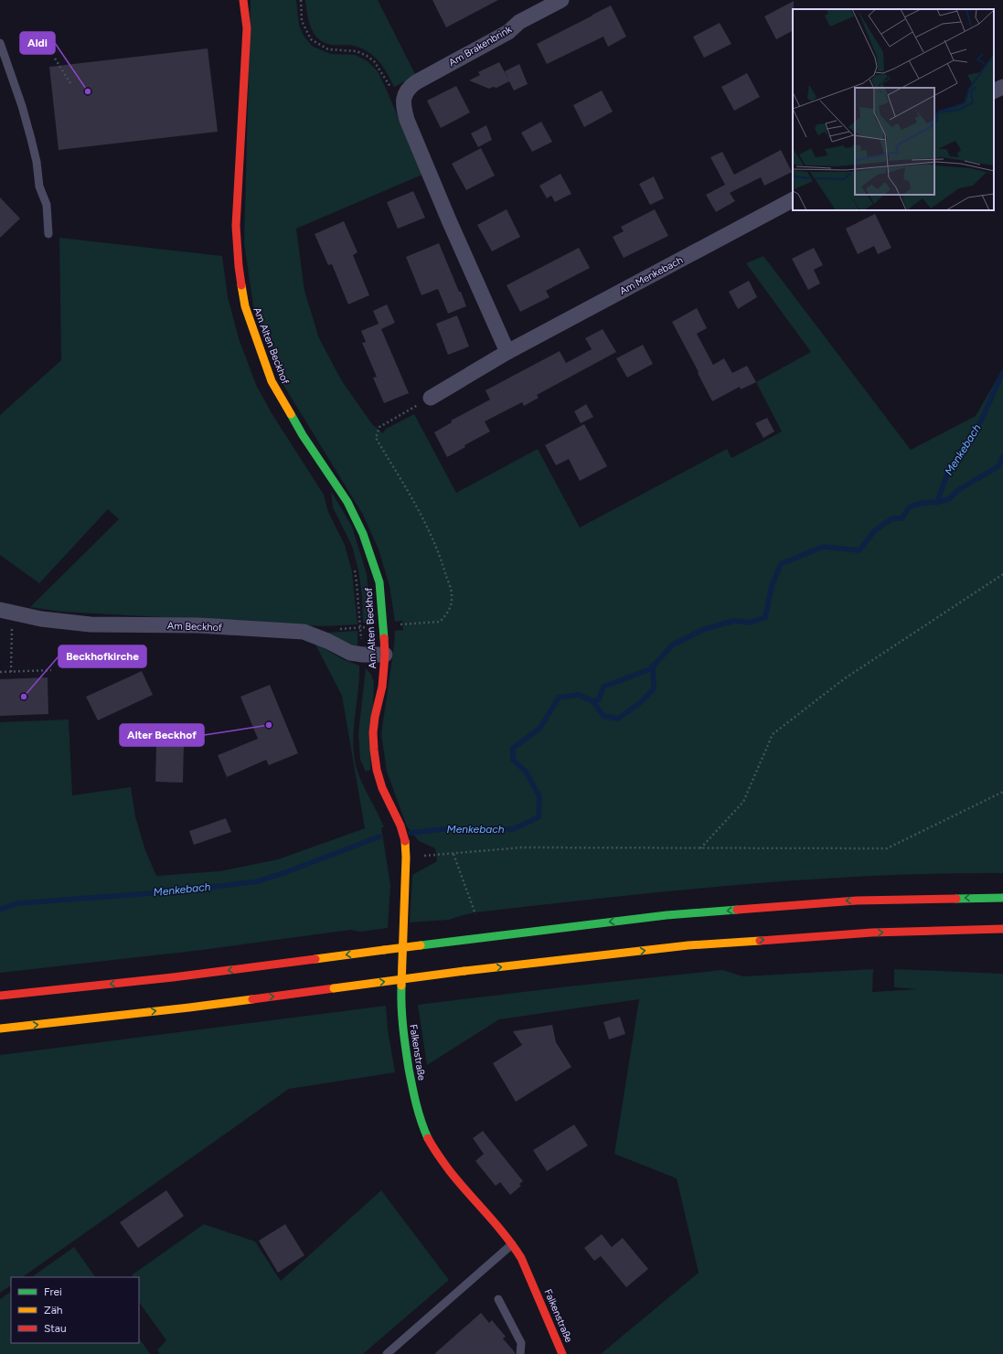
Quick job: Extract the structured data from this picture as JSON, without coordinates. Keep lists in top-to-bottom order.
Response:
{
  "streets": {
    "main road": ["Am Alten Beckhof", "Falkenstraße"],
    "street": ["Am Brakenbrink", "Am Menkebach", "Am Beckhof"]
  },
  "crossings": [
    ["Am Alten Beckhof", "Am Beckhof"],
    ["Am Alten Beckhof", "Falkenstraße"]
  ],
  "water": ["Menkebach"],
  "places": ["Aldi", "Beckhofkirche", "Alter Beckhof"],
  "legend": ["Frei", "Zäh", "Stau"]
}
